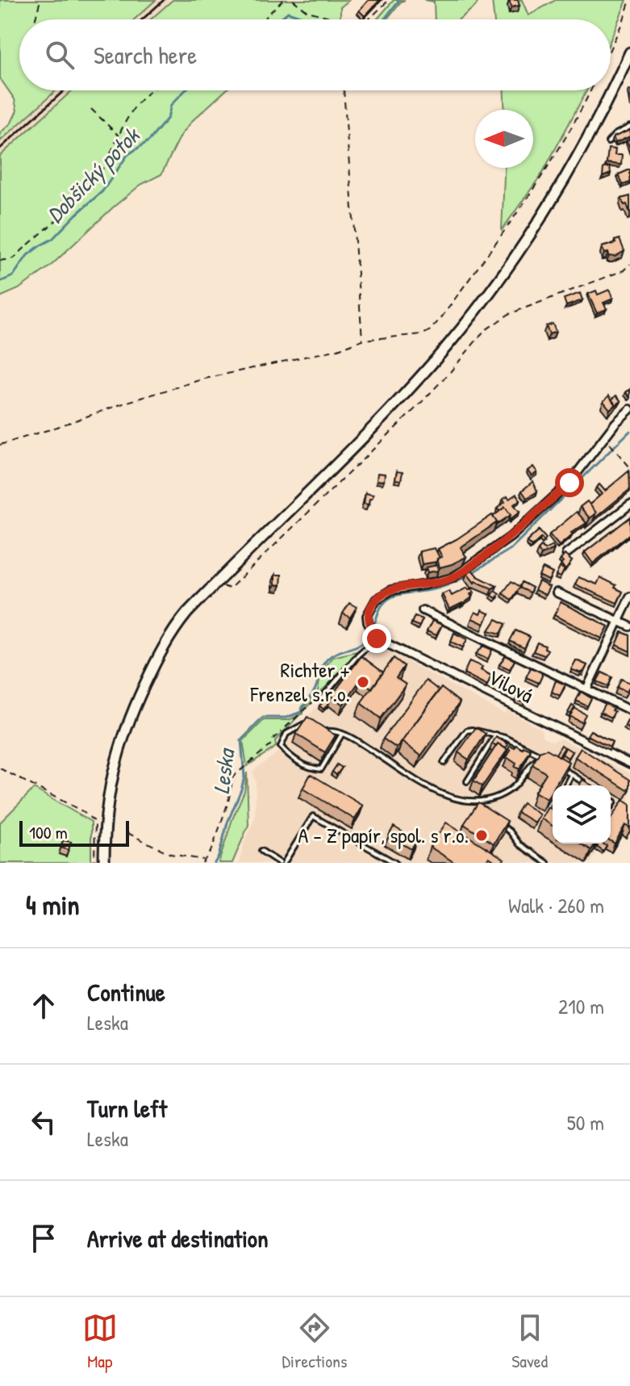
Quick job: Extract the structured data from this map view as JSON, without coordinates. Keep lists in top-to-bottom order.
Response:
{
  "streets": {
    "street": ["Vilová"]
  },
  "water": ["Dobšický potok", "Leska"],
  "places": ["Richter + Frenzel s.r.o.", "A - Z papír, spol. s r.o."],
  "scale_bar": "100 m",
  "north": "left",
  "page": {
    "search": "Search here",
    "scale": "100 m",
    "heading": ["4 min", "Walk · 260 m"],
    "list": [
      ["Continue", "Leska", "210 m"],
      ["Turn left", "Leska", "50 m"],
      "Arrive at destination"
    ],
    "nav": ["Map", "Directions", "Saved"]
  }
}
